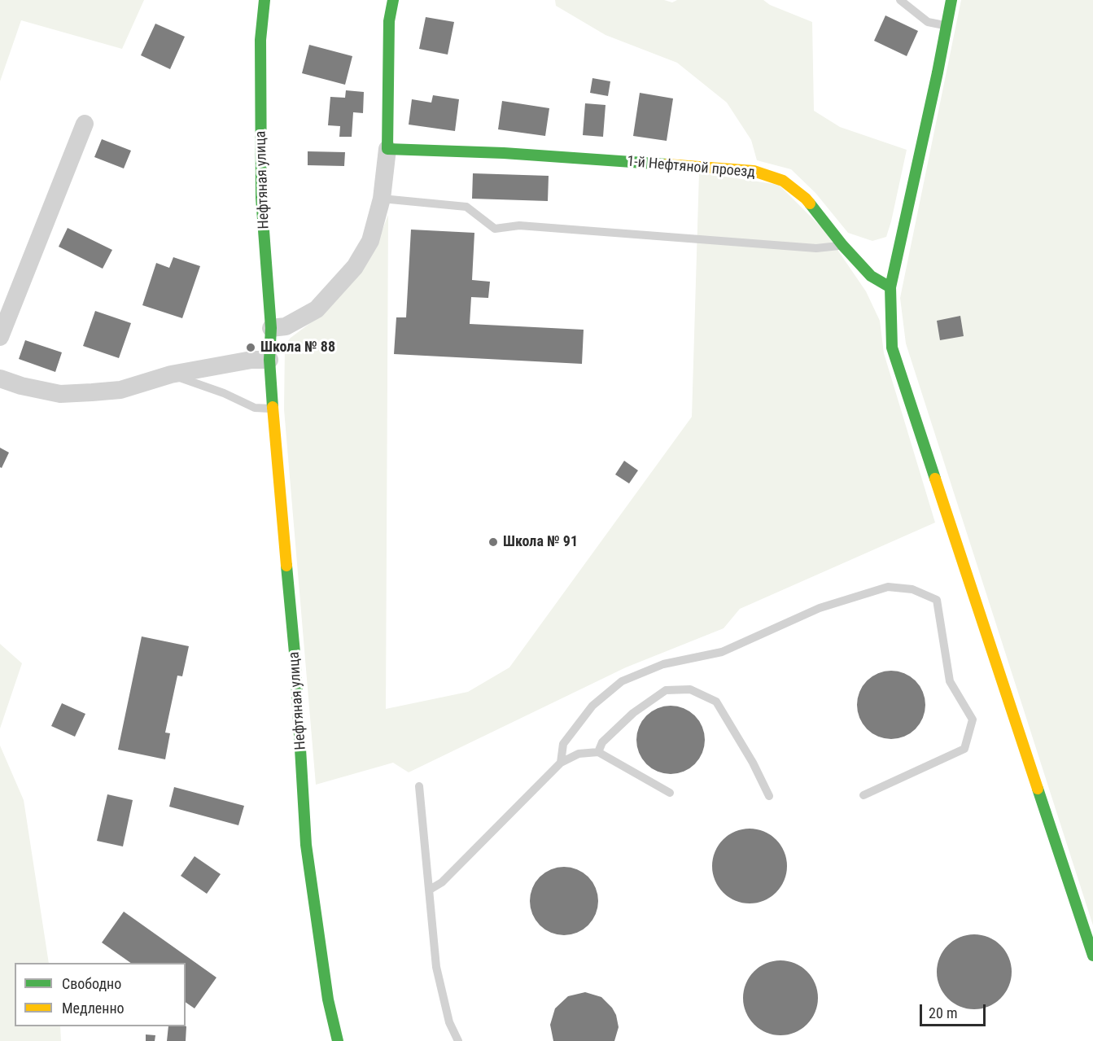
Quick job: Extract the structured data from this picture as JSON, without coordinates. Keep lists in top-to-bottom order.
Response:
{
  "streets": {
    "street": ["1-й Нефтяной проезд", "Нефтяная улица"]
  },
  "places": ["Школа № 88", "Школа № 91"],
  "legend": ["Свободно", "Медленно"],
  "scale_bar": "20 m"
}
